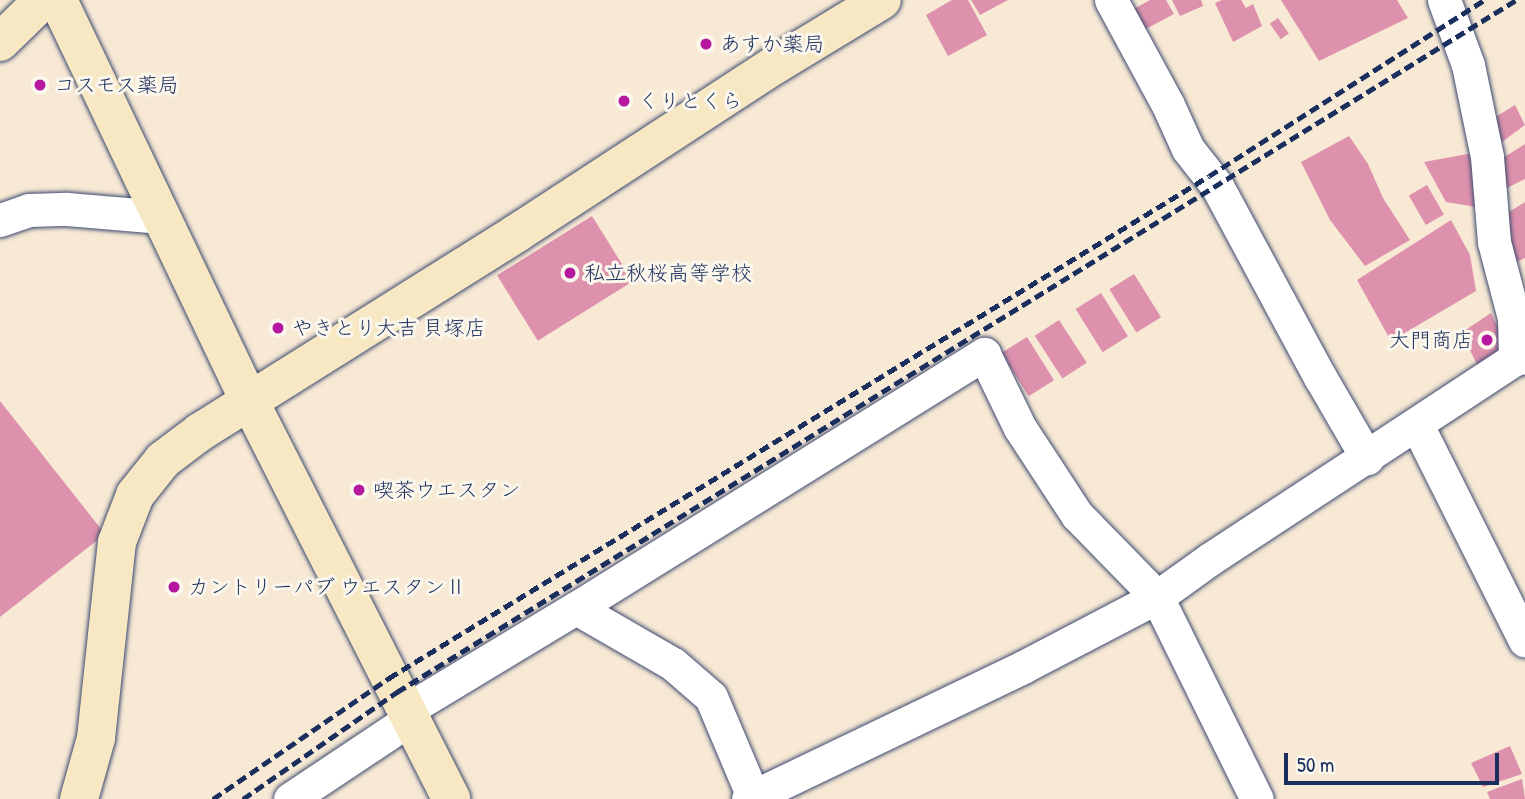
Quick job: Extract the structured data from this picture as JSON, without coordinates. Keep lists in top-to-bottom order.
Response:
{
  "places": [
    "あすか薬局",
    "コスモス薬局",
    "くりとくら",
    "私立秋桜高等学校",
    "やきとり大吉 貝塚店",
    "大門商店",
    "喫茶ウエスタン",
    "カントリーパブ ウエスタンⅡ"
  ],
  "scale_bar": "50 m"
}
